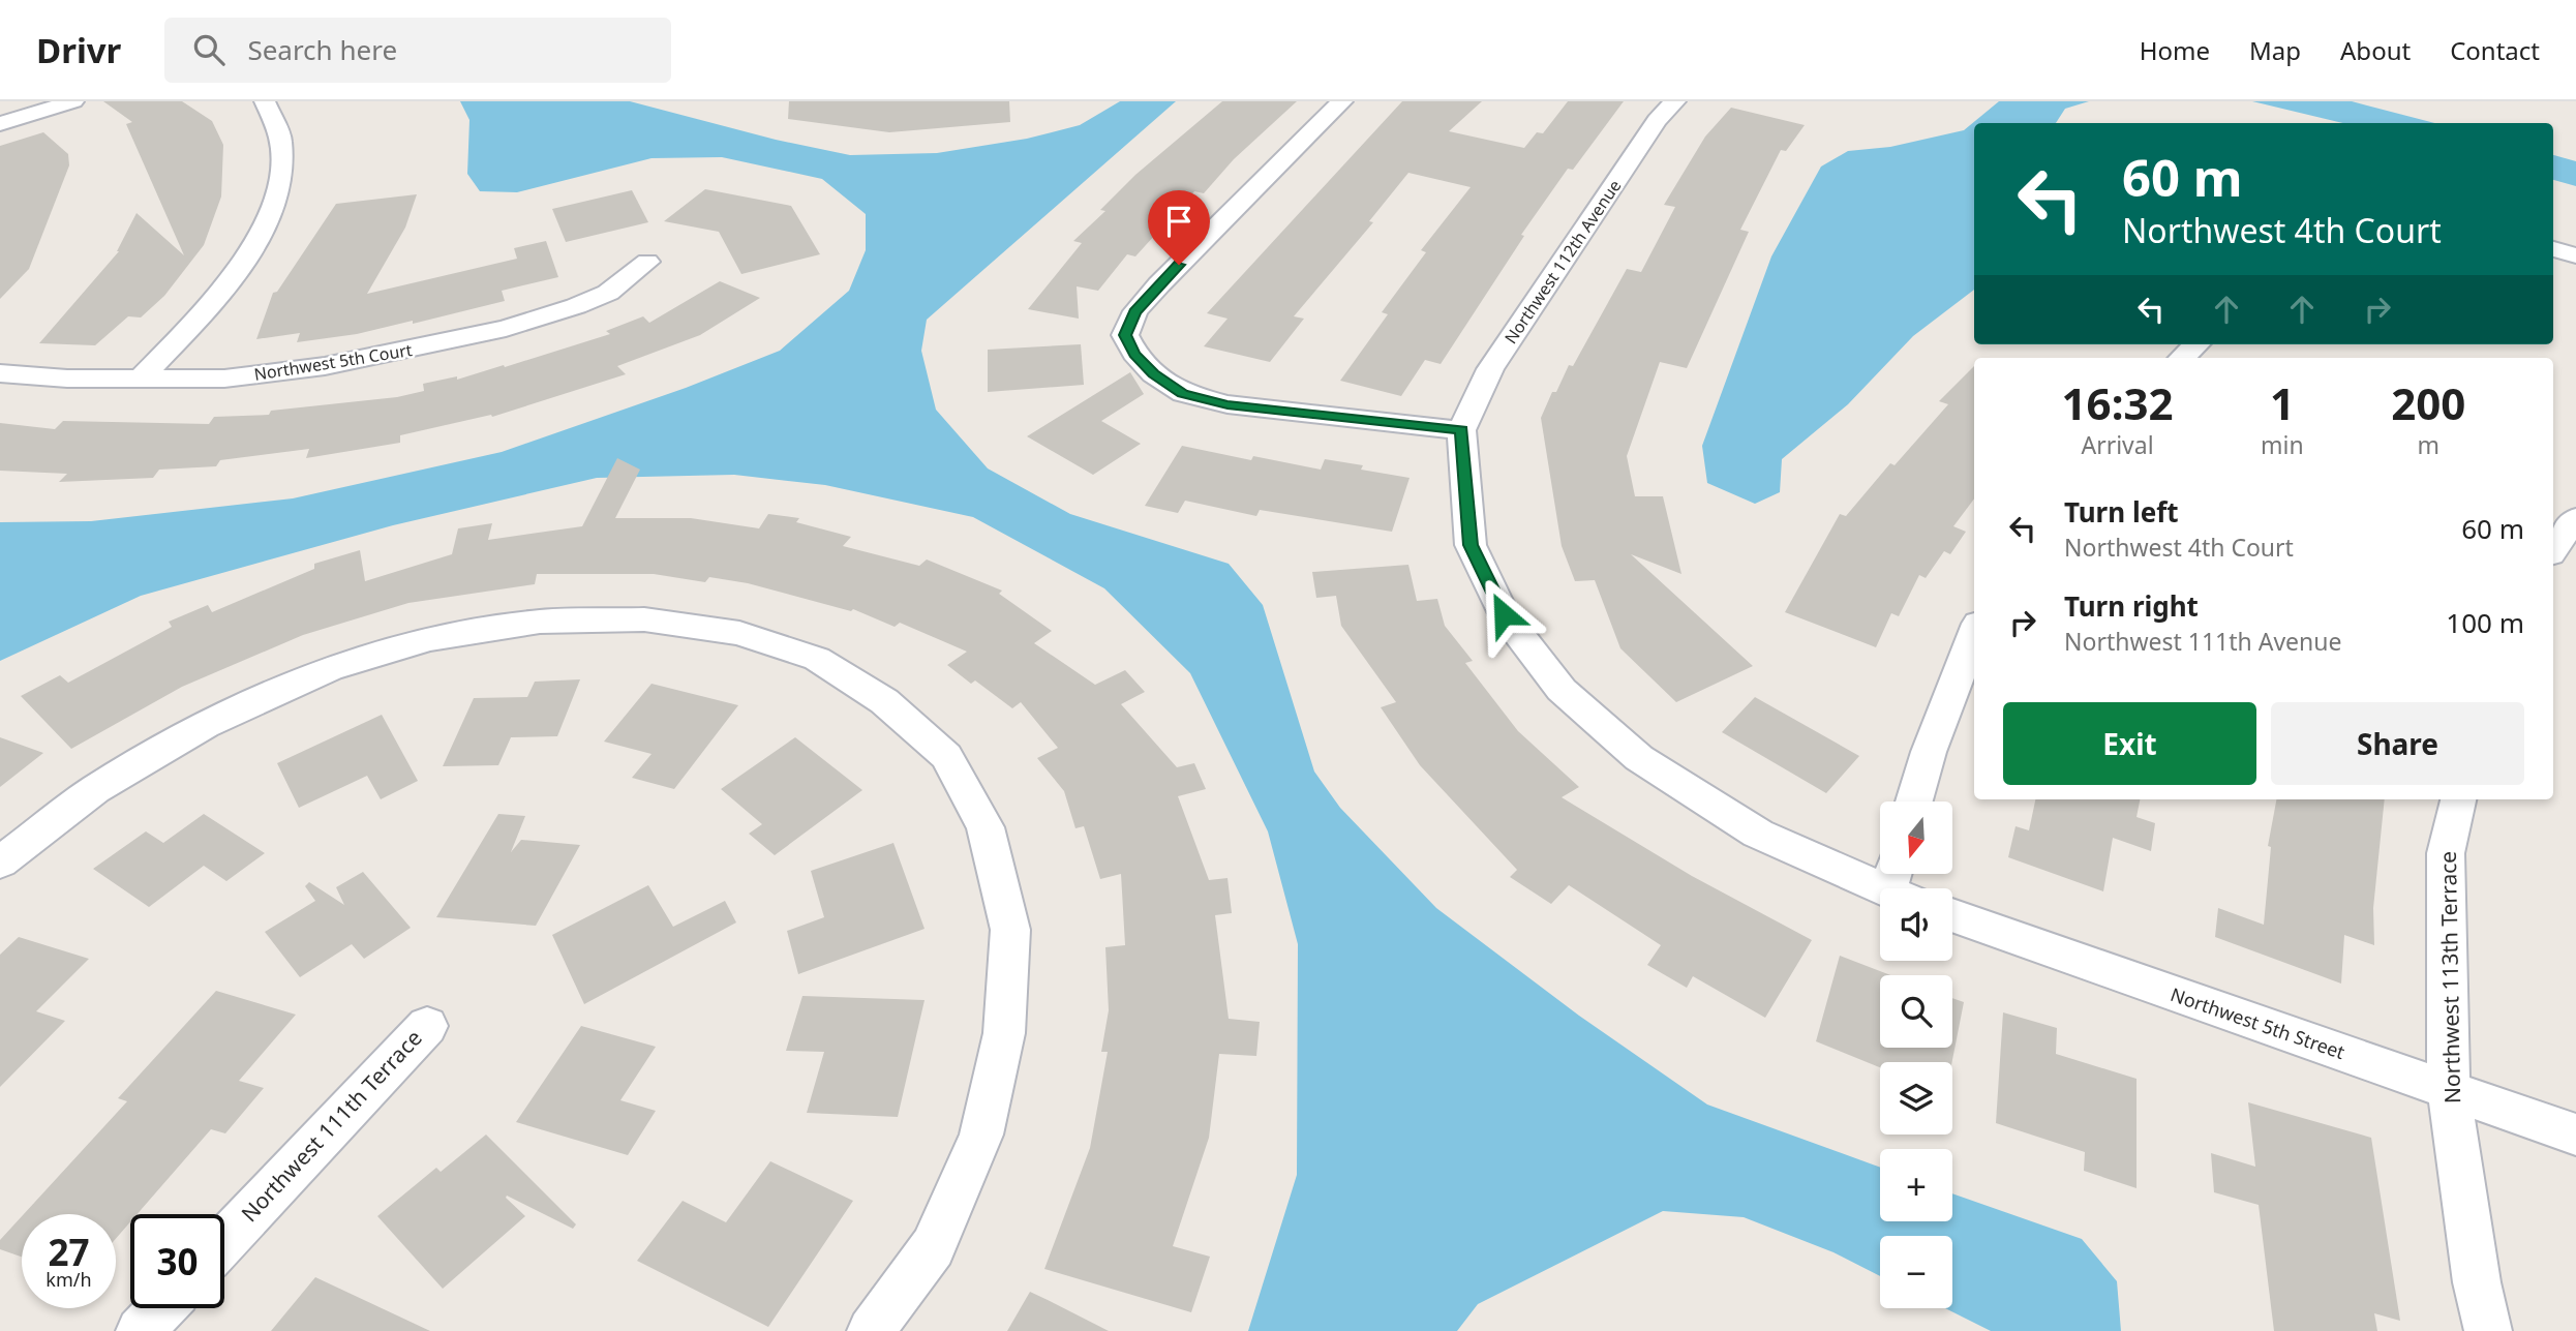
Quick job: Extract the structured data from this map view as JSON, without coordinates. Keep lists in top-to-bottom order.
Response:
{
  "streets": {
    "street": [
      "Northwest 112th Avenue",
      "Northwest 5th Court",
      "Northwest 113th Terrace",
      "Northwest 5th Street",
      "Northwest 111th Terrace"
    ]
  },
  "crossings": [
    ["Northwest 113th Terrace", "Northwest 5th Street"]
  ],
  "north": "bottom",
  "page": {
    "header": "Drivr",
    "search": "Search here",
    "nav": [
      "Home",
      "Map",
      "About",
      "Contact"
    ],
    "turn": ["60 m", "Northwest 4th Court"],
    "eta": [
      "16:32",
      "Arrival",
      "1",
      "min",
      "200",
      "m"
    ],
    "list": [
      {
        "name": "Turn left",
        "note": "Northwest 4th Court",
        "value": "60 m"
      },
      {
        "name": "Turn right",
        "note": "Northwest 111th Avenue",
        "value": "100 m"
      }
    ],
    "buttons": ["Exit", "Share"],
    "map_buttons": ["+", "−"],
    "speed": "27 km/h",
    "limit": "30"
  }
}
